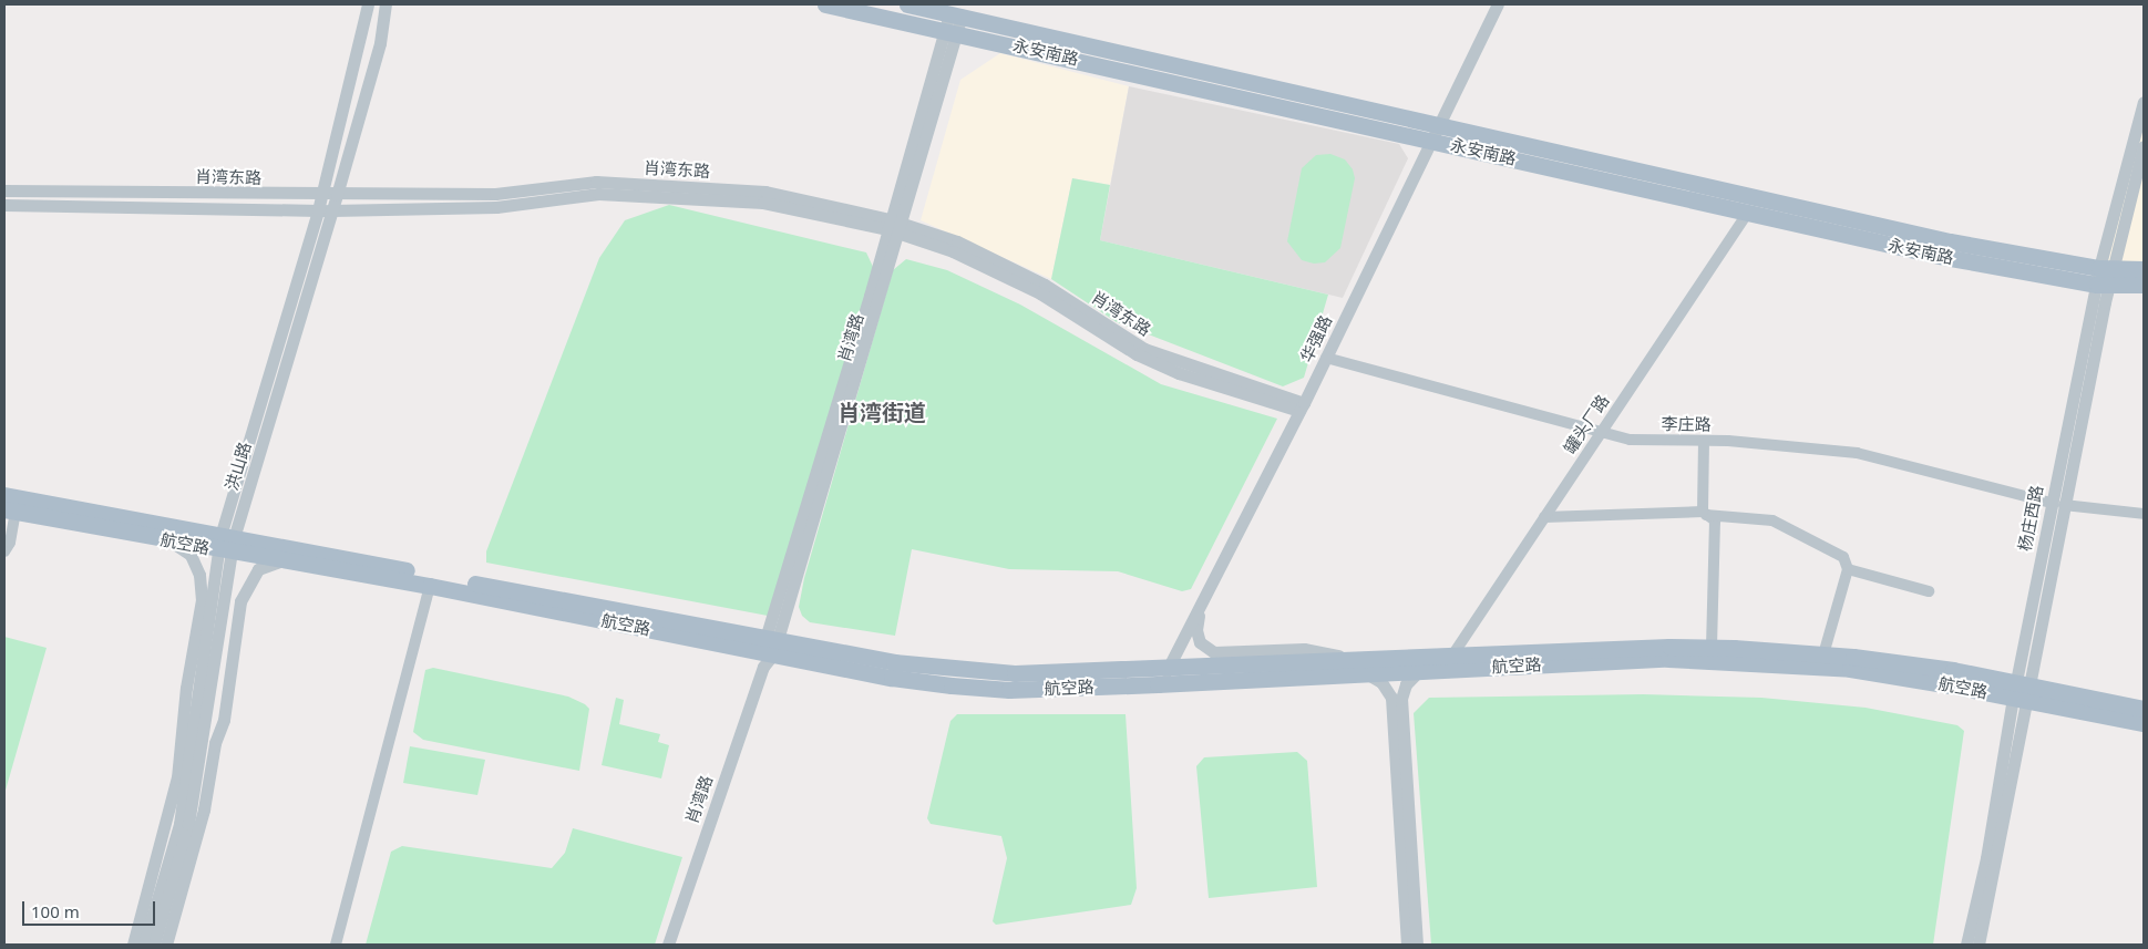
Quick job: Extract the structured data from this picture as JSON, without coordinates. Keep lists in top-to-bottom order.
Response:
{
  "streets": {
    "main road": ["永安南路", "航空路"],
    "street": [
      "肖湾东路",
      "肖湾路",
      "华强路",
      "罐头厂路",
      "李庄路",
      "洪山路",
      "杨庄西路"
    ]
  },
  "crossings": [
    ["永安南路", "肖湾路"],
    ["永安南路", "华强路"],
    ["永安南路", "罐头厂路"],
    ["永安南路", "杨庄西路"],
    ["肖湾东路", "肖湾路"],
    ["肖湾东路", "华强路"],
    ["肖湾东路", "洪山路"],
    ["肖湾路", "航空路"],
    ["华强路", "李庄路"],
    ["华强路", "航空路"],
    ["罐头厂路", "李庄路"],
    ["罐头厂路", "航空路"],
    ["李庄路", "杨庄西路"],
    ["洪山路", "航空路"],
    ["杨庄西路", "航空路"]
  ],
  "districts": ["肖湾街道"],
  "scale_bar": "100 m"
}
